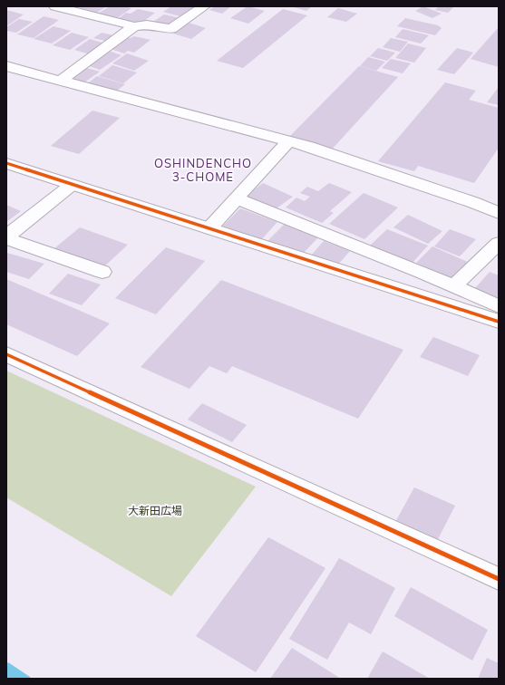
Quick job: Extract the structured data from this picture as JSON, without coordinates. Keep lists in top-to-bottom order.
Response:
{
  "districts": ["OSHINDENCHO 3-CHOME"],
  "parks": ["大新田広場"]
}
